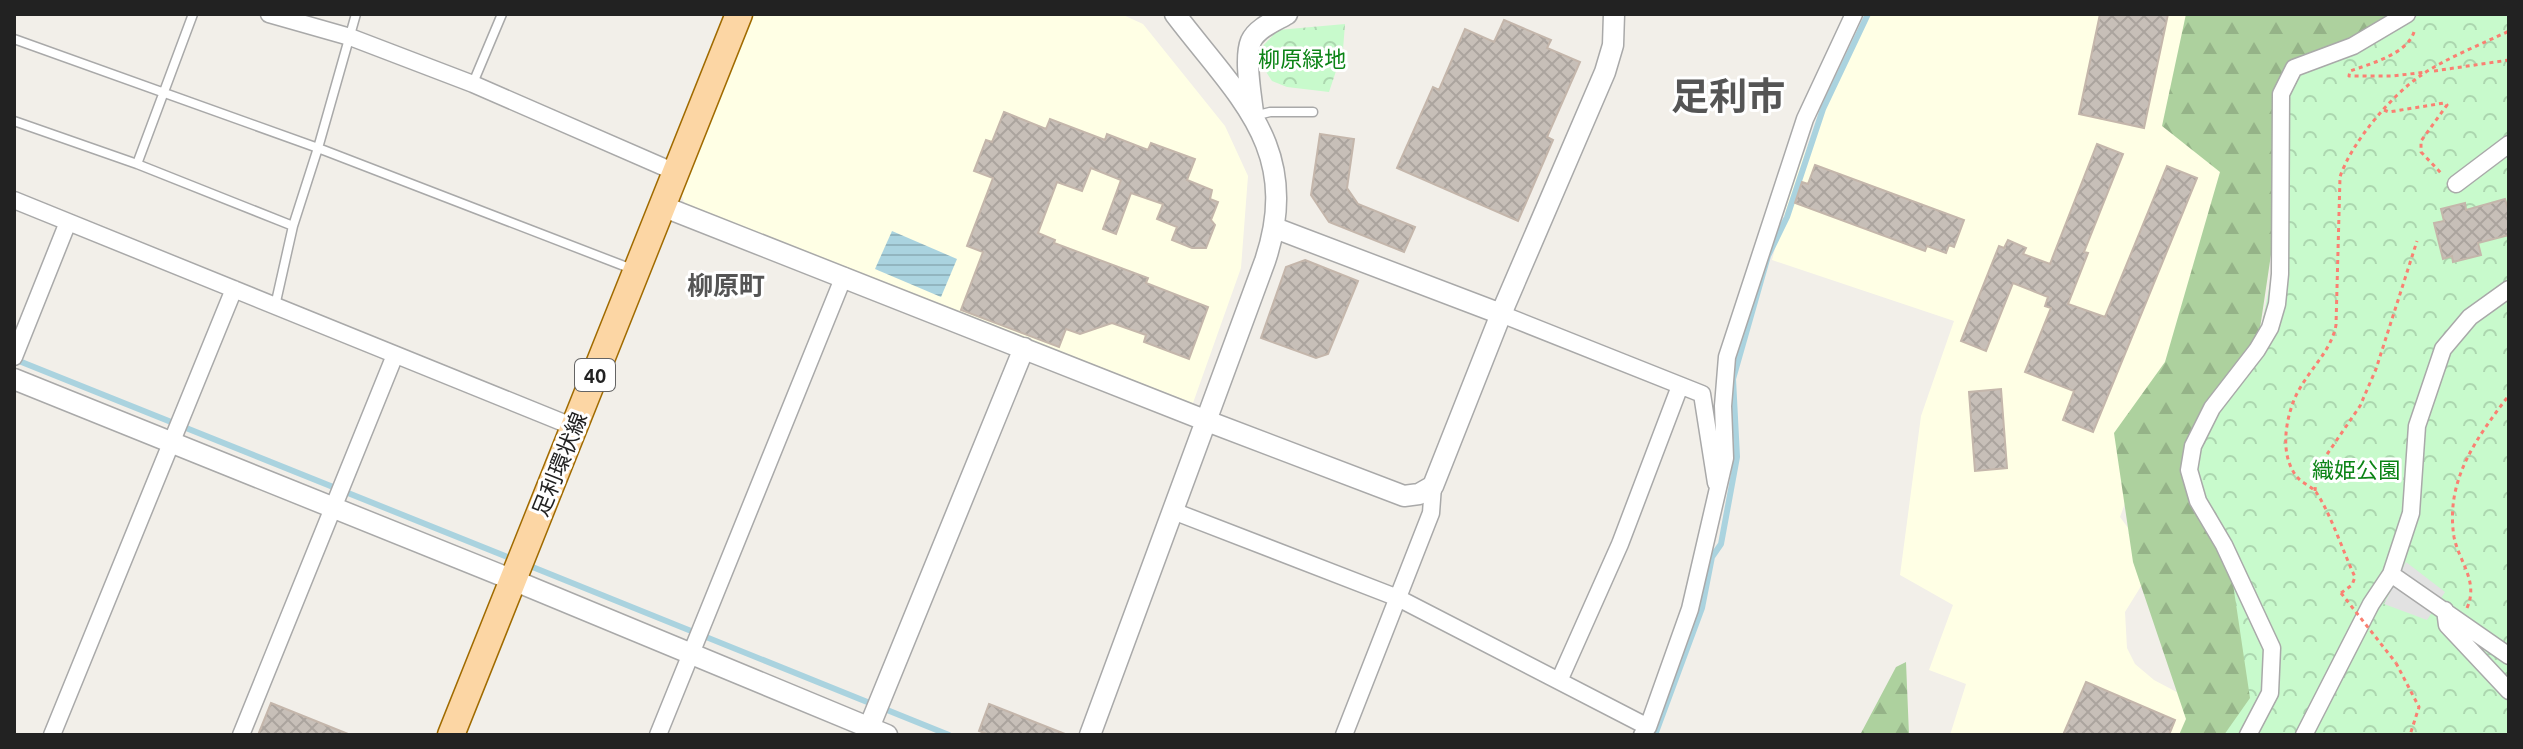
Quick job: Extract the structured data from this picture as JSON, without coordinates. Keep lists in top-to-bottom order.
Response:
{
  "streets": {
    "main road": ["40", "足利環状線"]
  },
  "districts": ["足利市", "柳原町"],
  "parks": ["柳原緑地", "織姫公園"]
}
